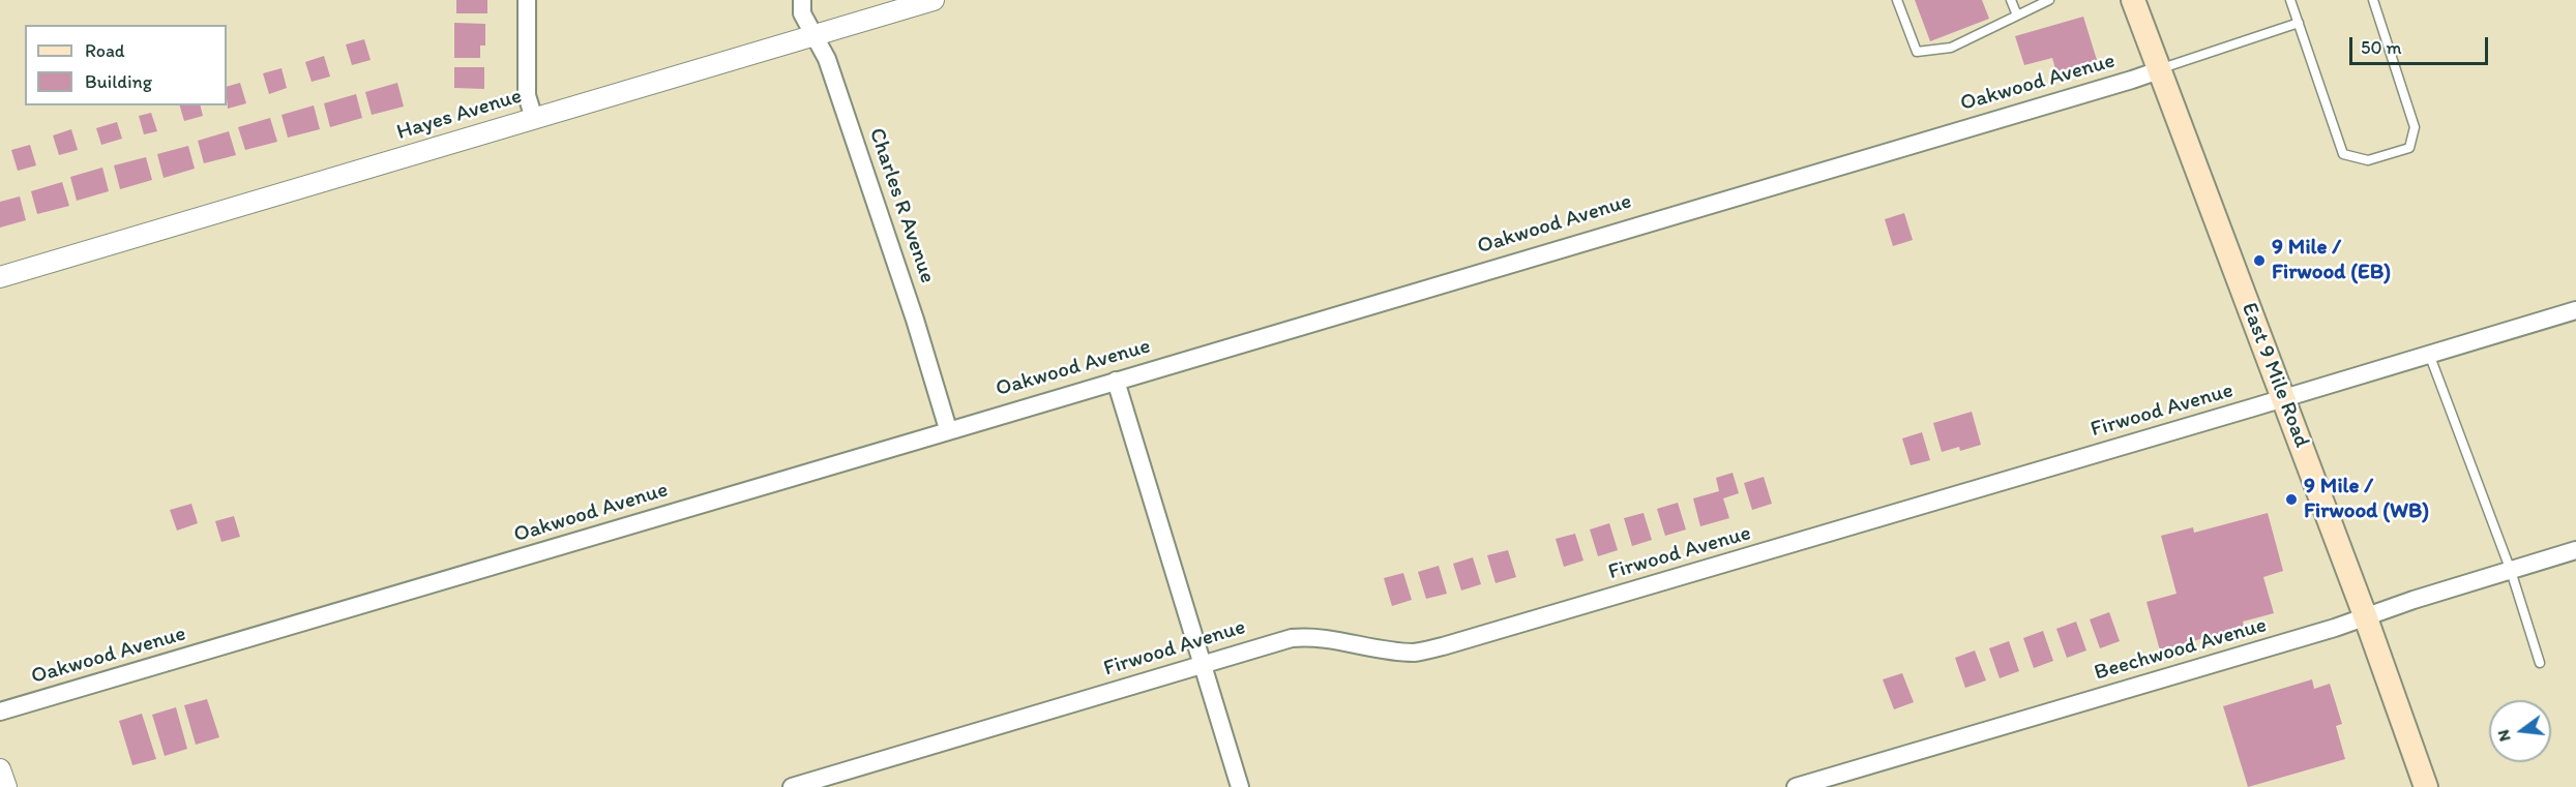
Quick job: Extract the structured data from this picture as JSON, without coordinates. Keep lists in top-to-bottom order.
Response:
{
  "streets": {
    "main road": ["East 9 Mile Road"],
    "street": [
      "Oakwood Avenue",
      "Hayes Avenue",
      "Charles R Avenue",
      "Firwood Avenue",
      "Beechwood Avenue"
    ]
  },
  "crossings": [
    ["Oakwood Avenue", "Charles R Avenue"],
    ["Oakwood Avenue", "East 9 Mile Road"],
    ["Hayes Avenue", "Charles R Avenue"],
    ["East 9 Mile Road", "Firwood Avenue"],
    ["East 9 Mile Road", "Beechwood Avenue"]
  ],
  "places": ["9 Mile / Firwood (EB)", "9 Mile / Firwood (WB)"],
  "legend": ["Road", "Building"],
  "scale_bar": "50 m",
  "north": "left"
}
